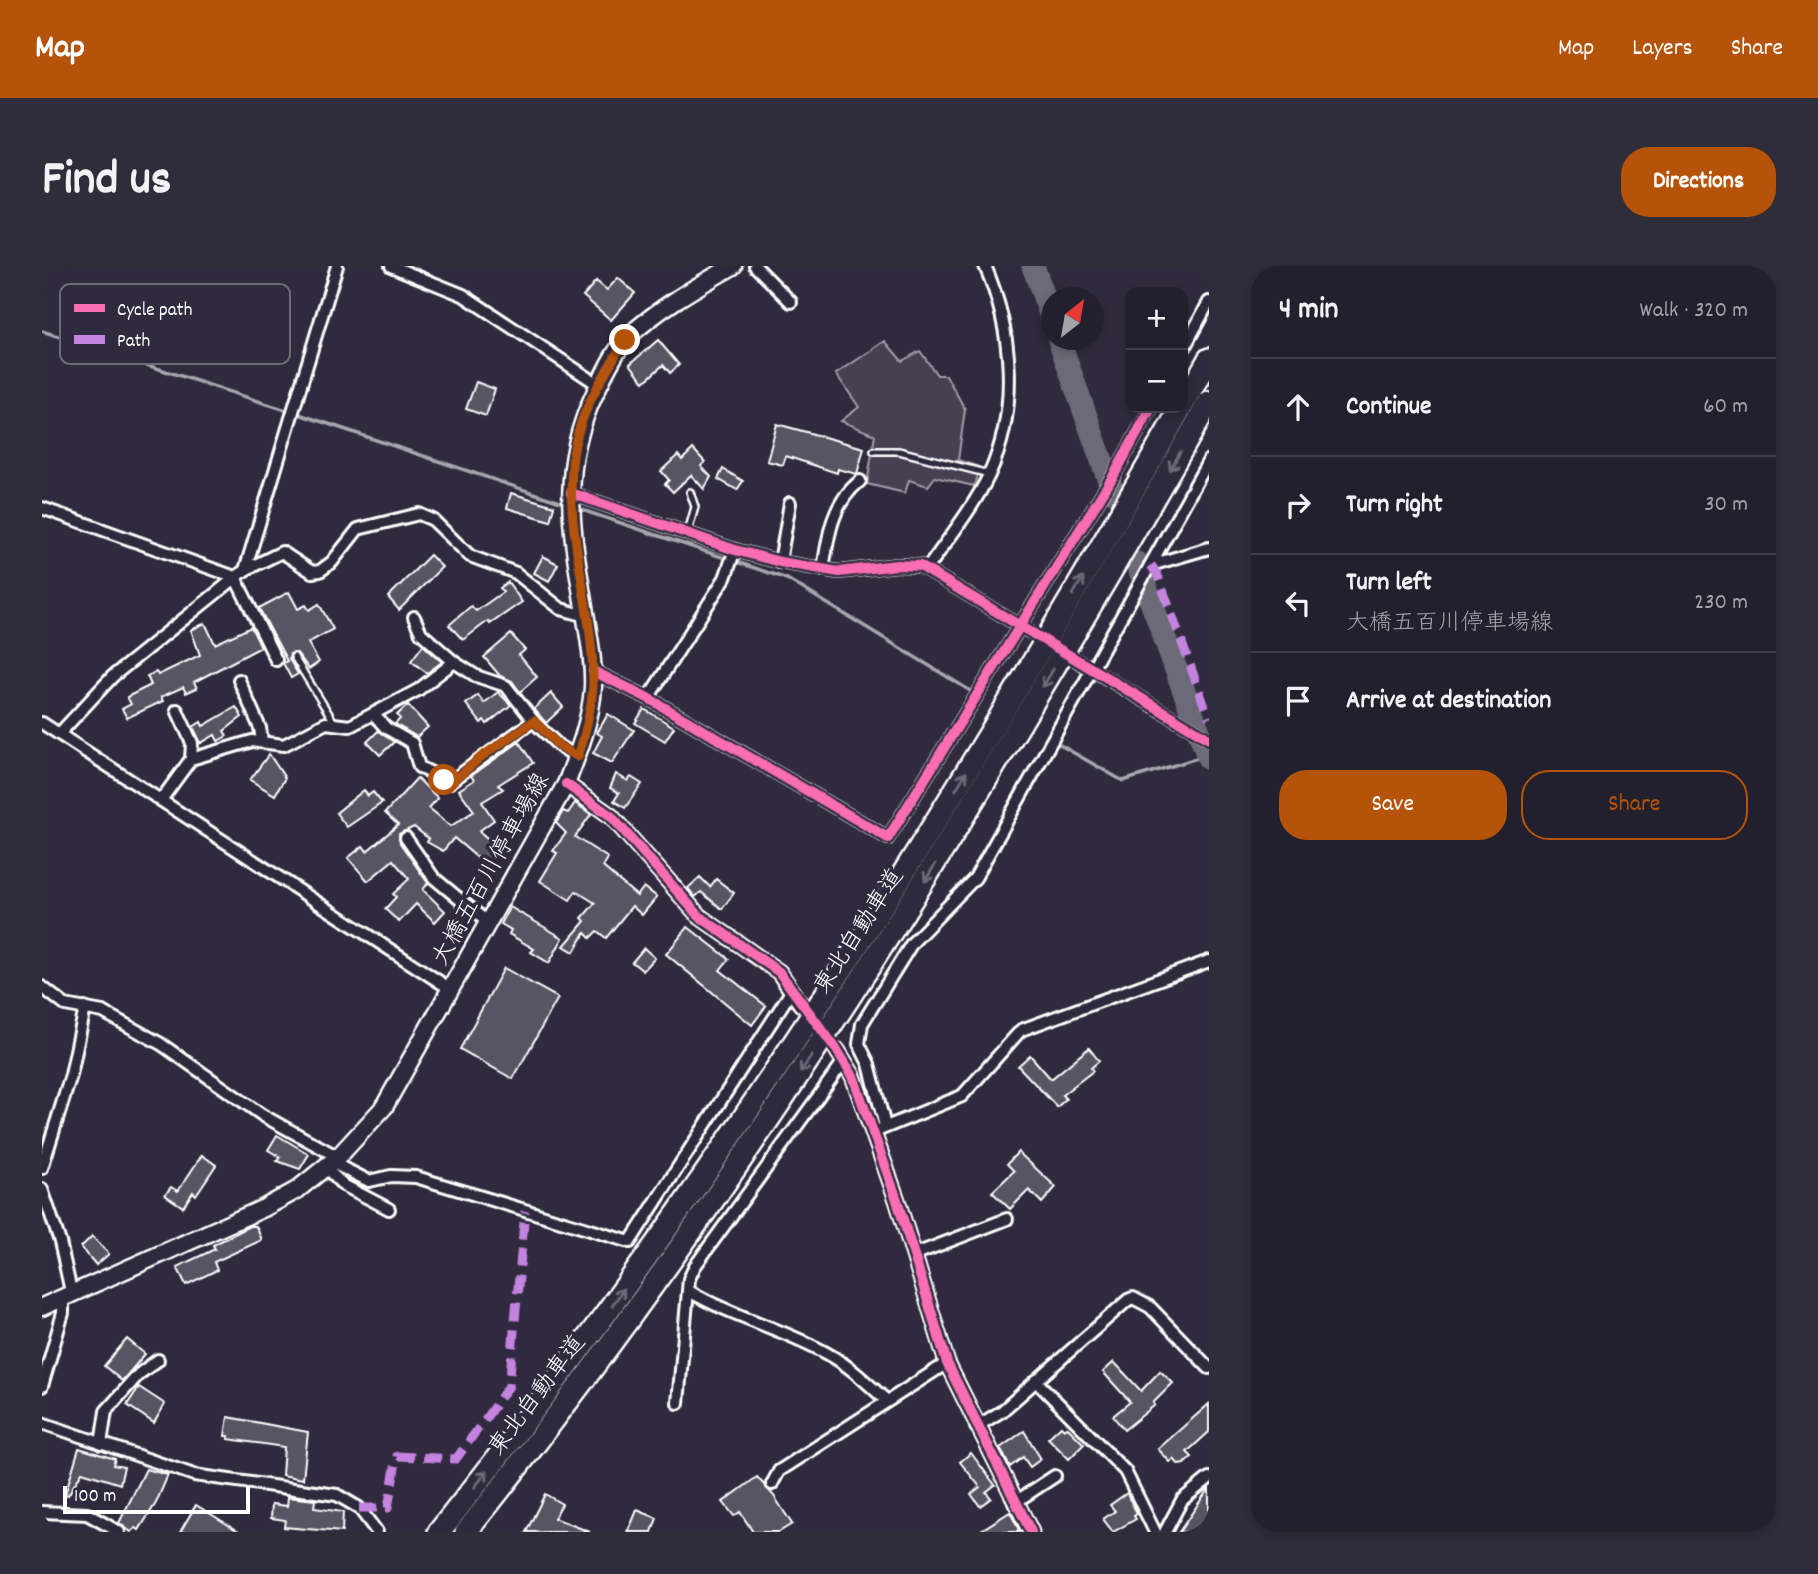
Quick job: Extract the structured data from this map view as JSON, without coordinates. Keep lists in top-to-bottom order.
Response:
{
  "streets": {
    "highway": ["東北自動車道"],
    "main road": ["大橋五百川停車場線"]
  },
  "legend": ["Cycle path", "Path"],
  "scale_bar": "100 m",
  "north": "top right",
  "page": {
    "header": "Map",
    "nav": ["Map", "Layers", "Share"],
    "title": "Find us",
    "buttons": [
      "Directions",
      ["Save", "Share"]
    ],
    "heading": ["4 min", "Walk · 320 m"],
    "map_buttons": ["+", "−"],
    "list": [
      ["Continue", "60 m"],
      ["Turn right", "30 m"],
      ["Turn left", "大橋五百川停車場線", "230 m"],
      "Arrive at destination"
    ],
    "scale": "100 m"
  }
}
